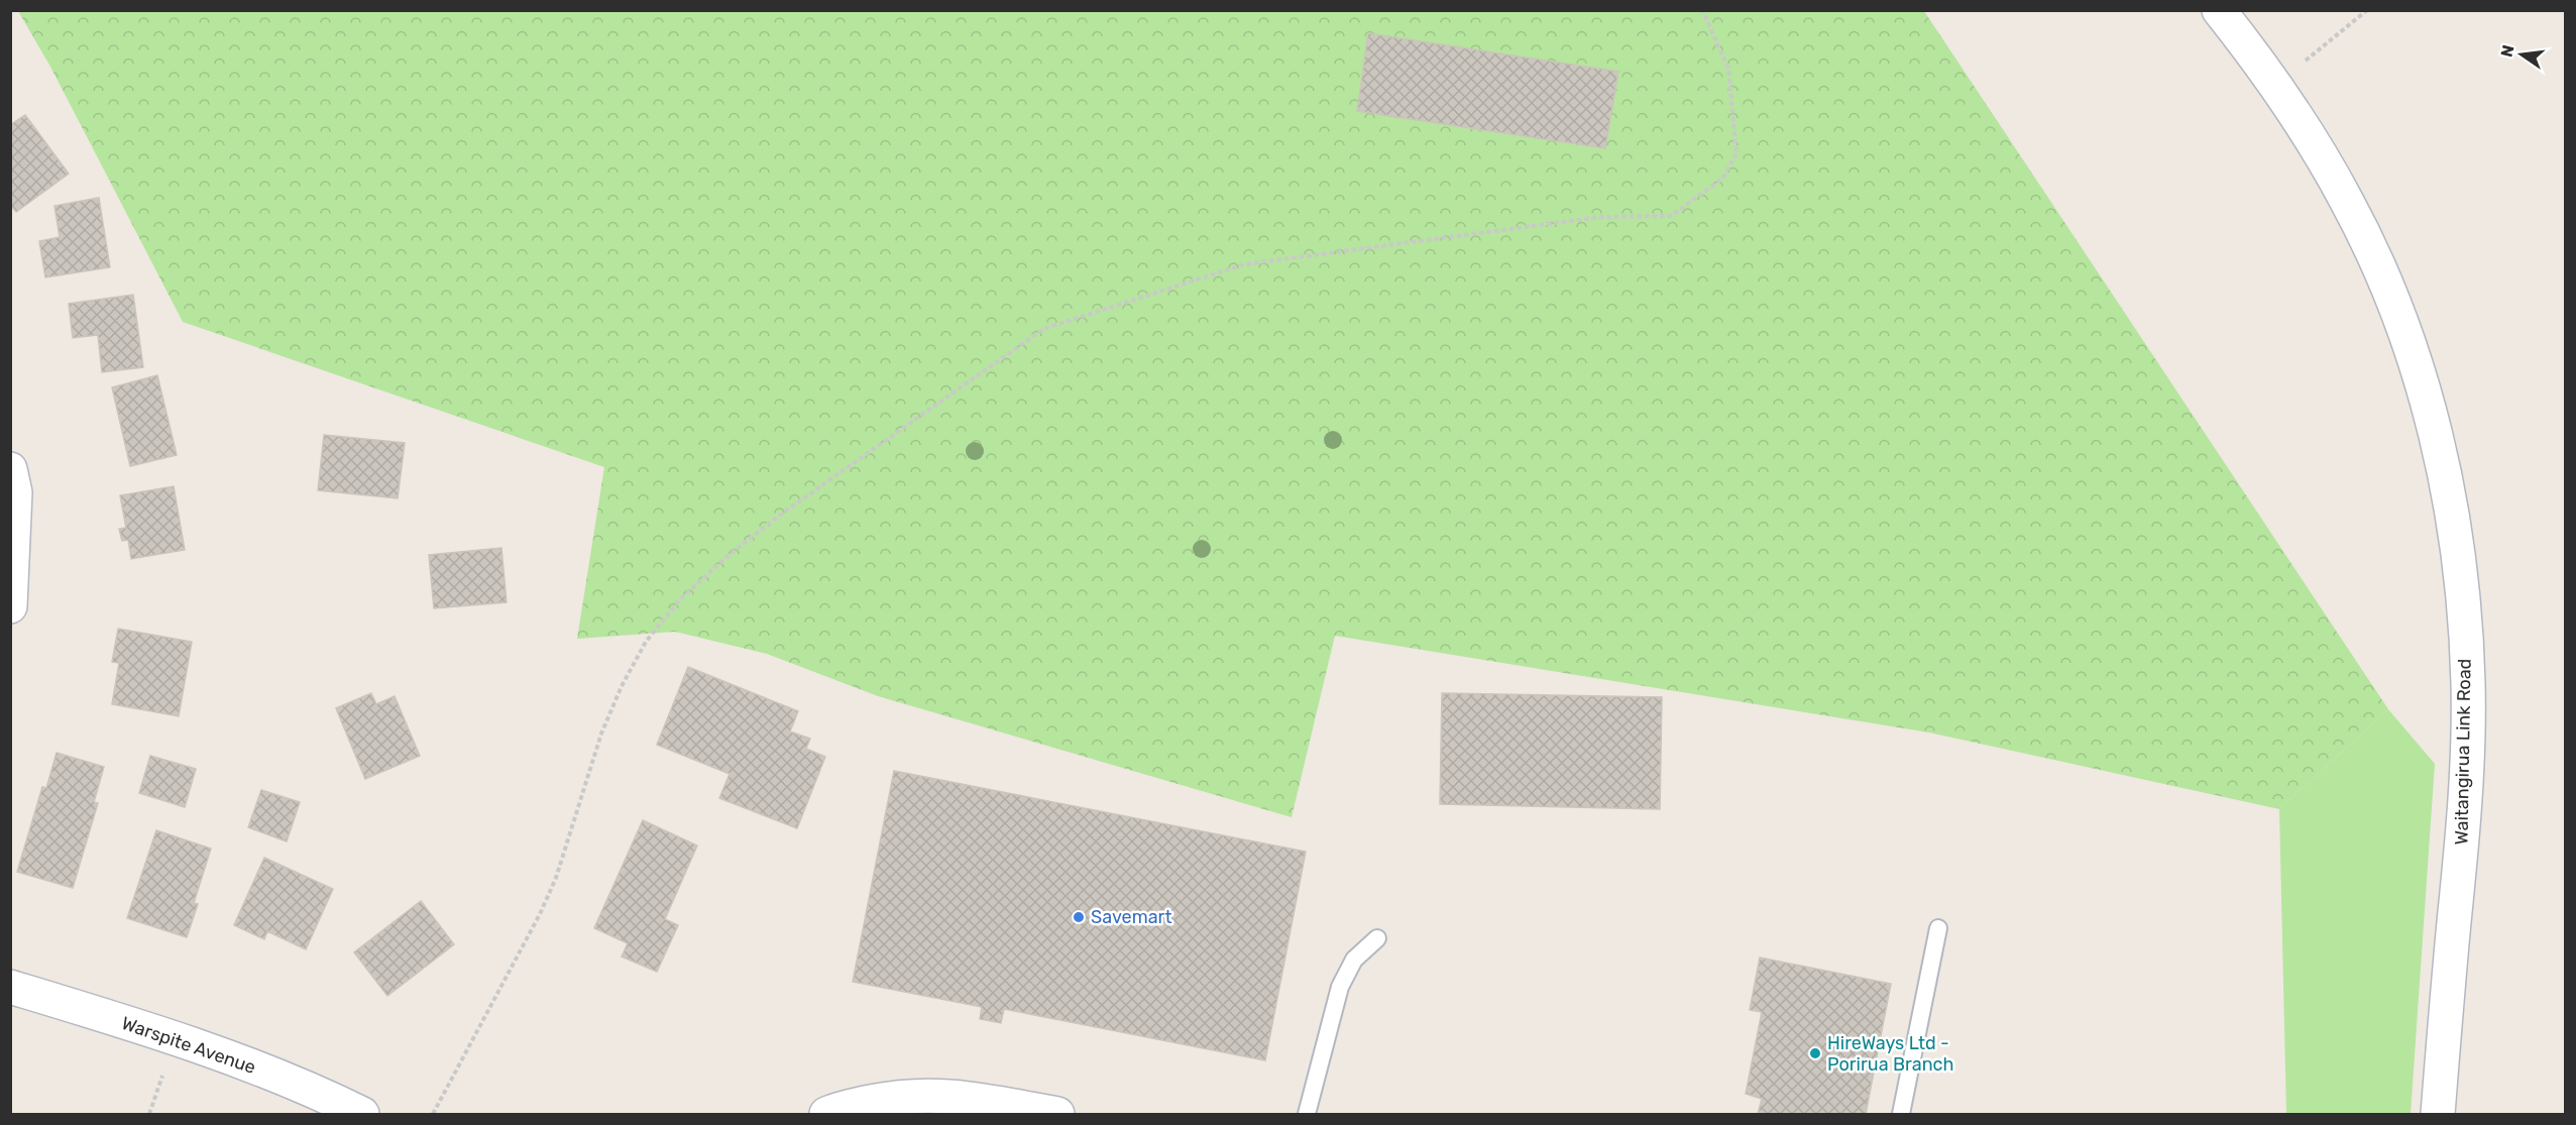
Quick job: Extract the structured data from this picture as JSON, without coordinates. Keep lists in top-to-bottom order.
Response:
{
  "streets": {
    "main road": ["Waitangirua Link Road", "Warspite Avenue"]
  },
  "places": ["Savemart", "HireWays Ltd - Porirua Branch"],
  "north": "left"
}
